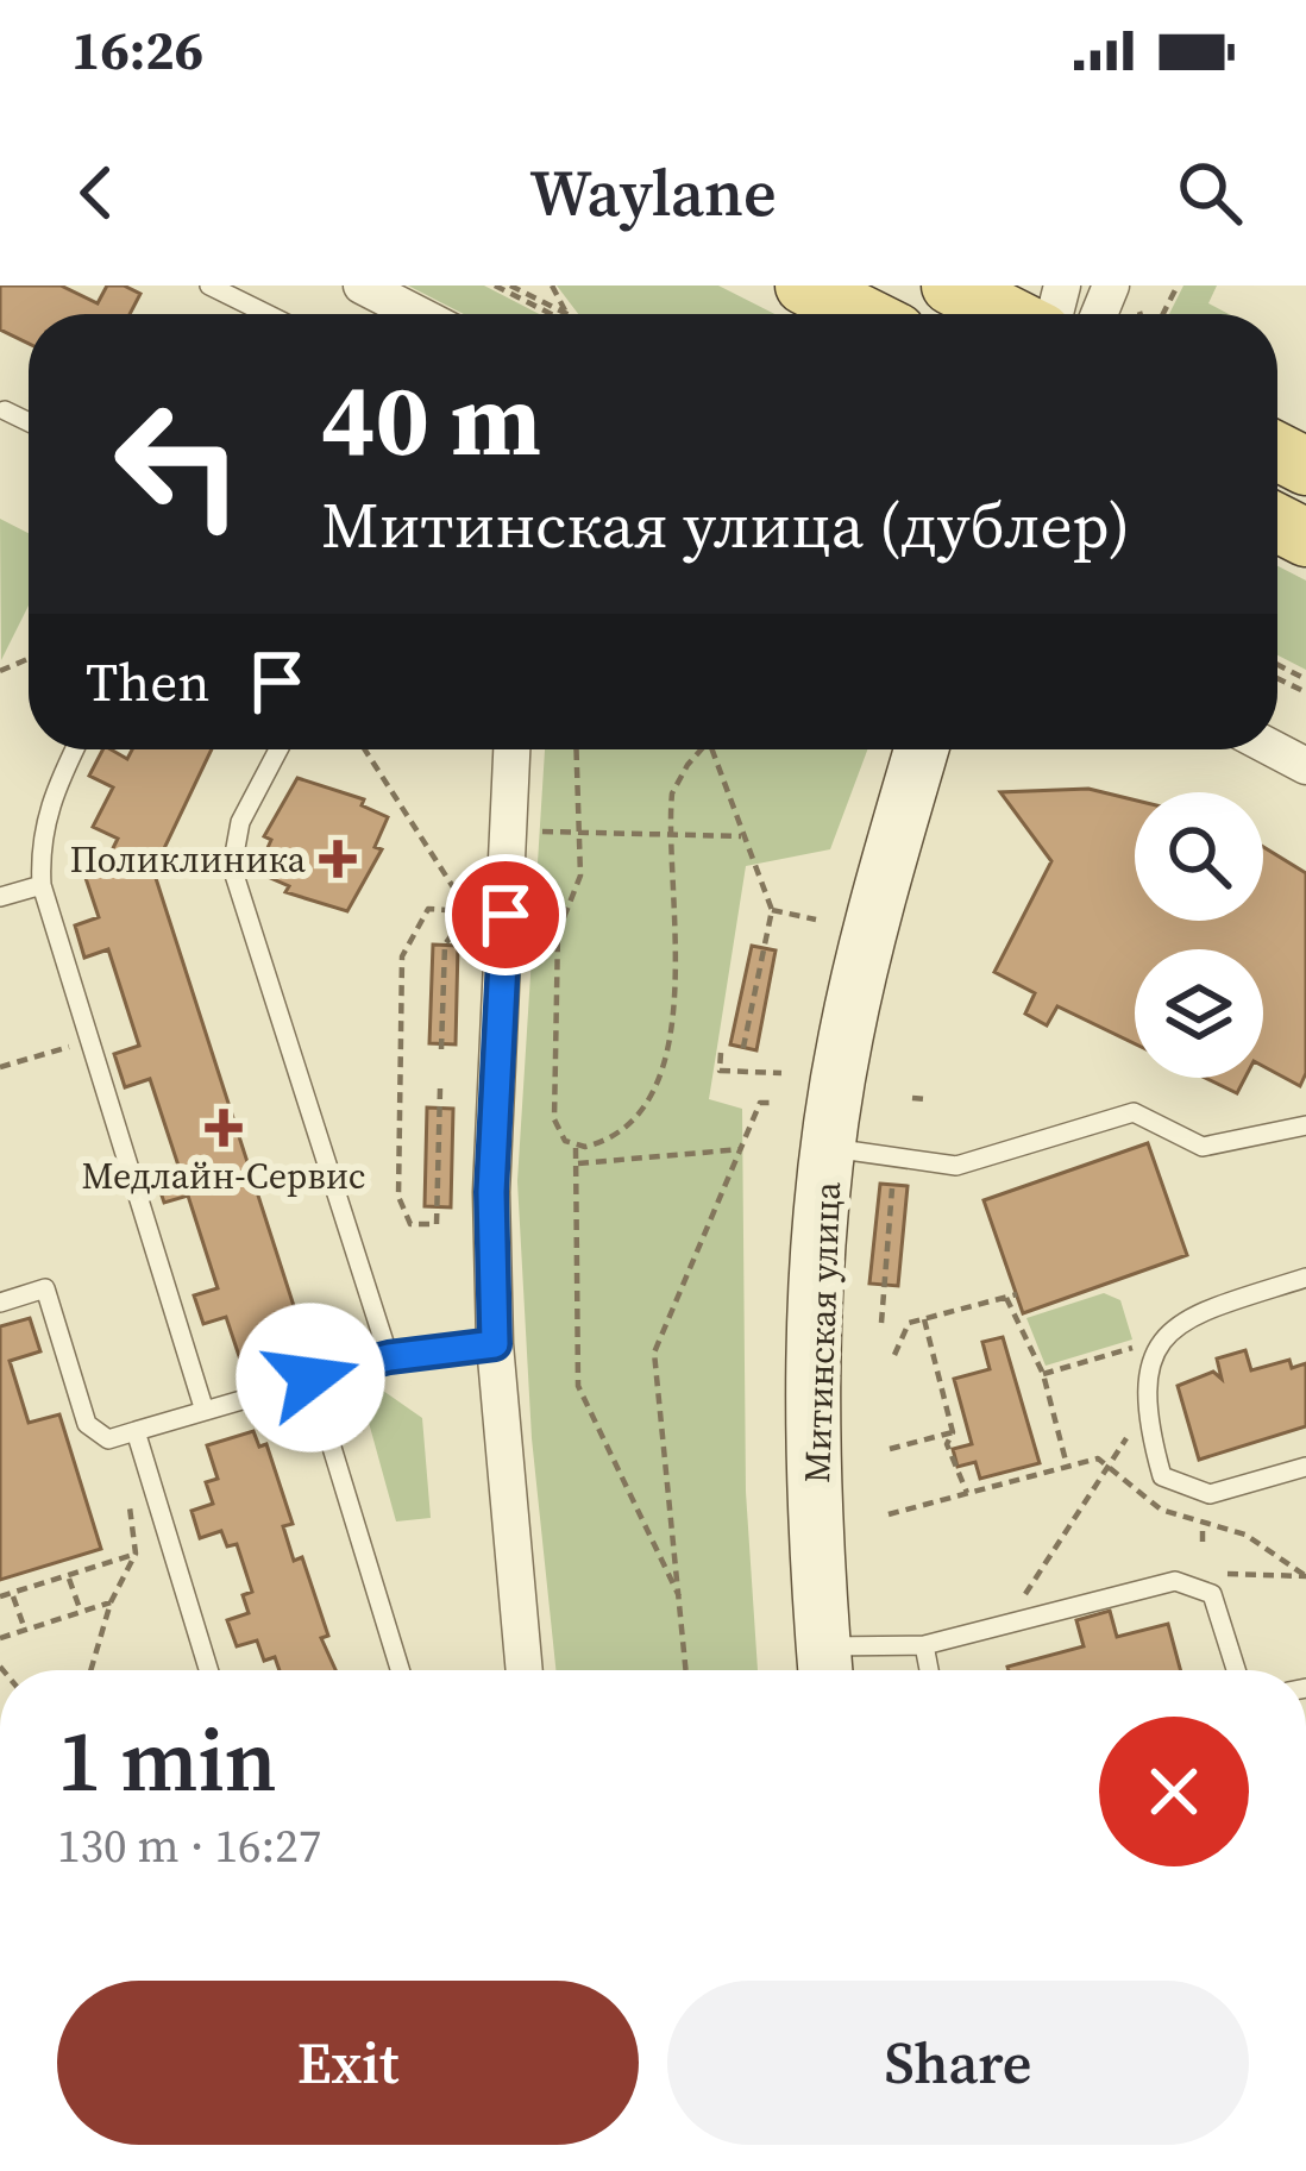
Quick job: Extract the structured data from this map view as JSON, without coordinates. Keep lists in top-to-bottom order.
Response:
{
  "streets": {
    "main road": ["Митинская улица"]
  },
  "places": {
    "health": ["Поликлиника", "Медлайн-Сервис"]
  },
  "page": {
    "status": "16:26",
    "header": "Waylane",
    "turn": ["40 m", "Митинская улица (дублер)"],
    "then": "Then",
    "heading": ["1 min", "130 m · 16:27"],
    "buttons": ["Exit", "Share"]
  }
}
